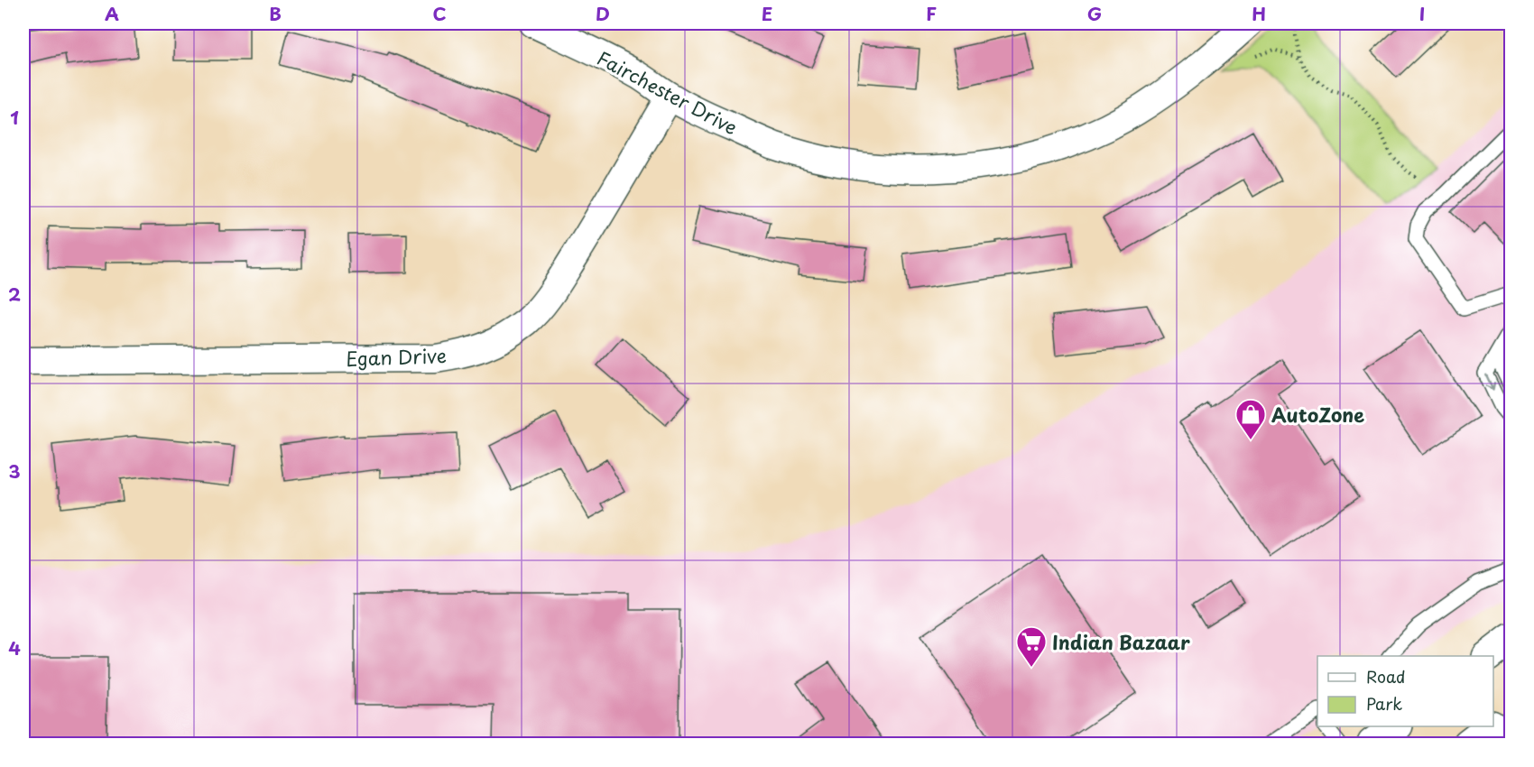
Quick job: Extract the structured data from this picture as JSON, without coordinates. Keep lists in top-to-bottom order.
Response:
{
  "streets": {
    "street": ["Fairchester Drive", "Egan Drive"]
  },
  "crossings": [
    ["Fairchester Drive", "Egan Drive"]
  ],
  "places": {
    "shop": ["AutoZone"],
    "supermarket": ["Indian Bazaar"]
  },
  "legend": ["Road", "Park"],
  "grid": {
    "columns": [
      "A",
      "B",
      "C",
      "D",
      "E",
      "F",
      "G",
      "H",
      "I"
    ],
    "rows": [
      "1",
      "2",
      "3",
      "4"
    ]
  }
}
